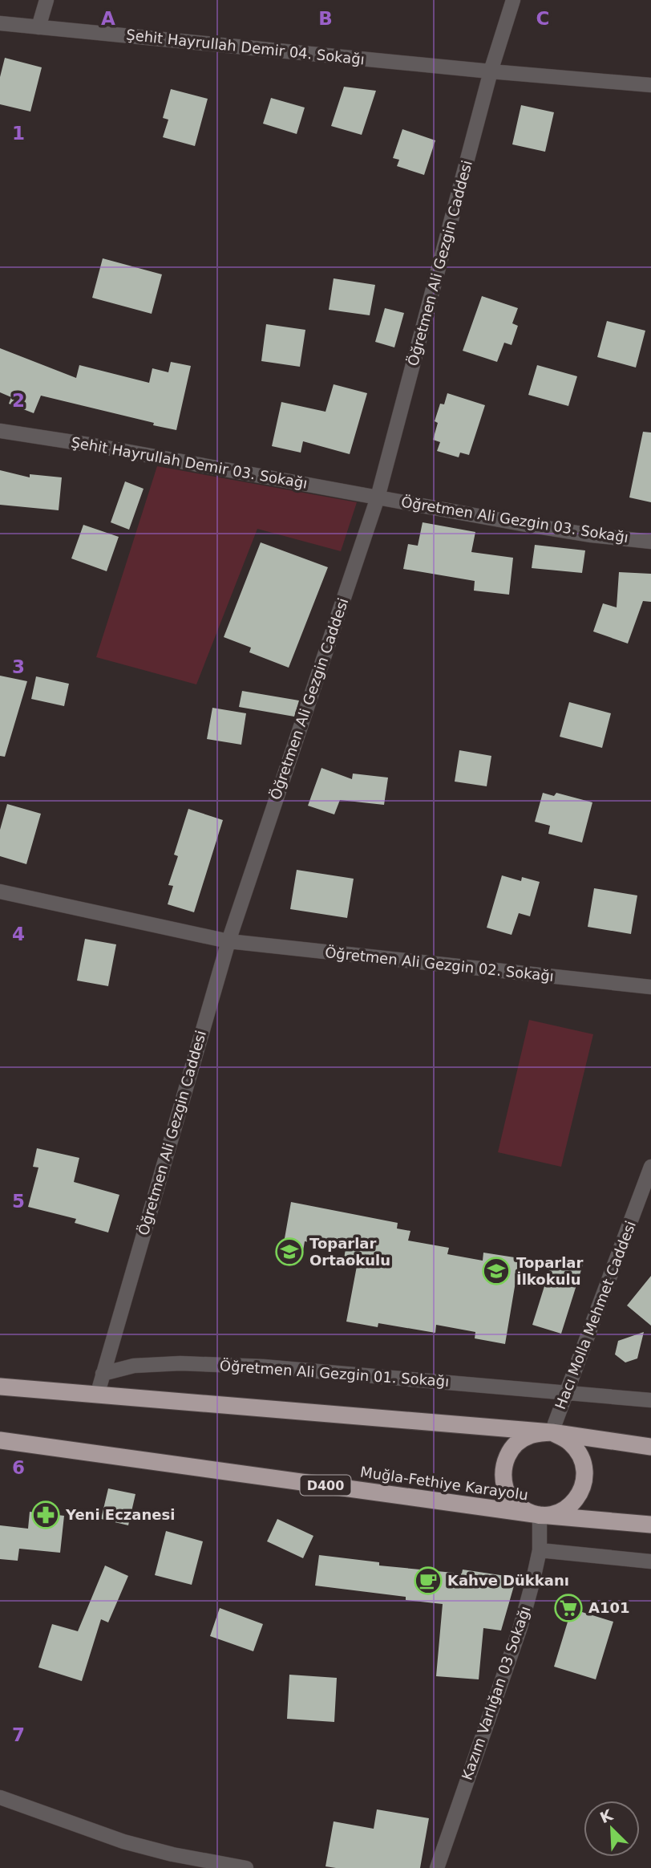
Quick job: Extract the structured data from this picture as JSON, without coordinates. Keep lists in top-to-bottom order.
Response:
{
  "streets": {
    "highway": ["Muğla-Fethiye Karayolu", "D400"],
    "street": [
      "Şehit Hayrullah Demir 04. Sokağı",
      "Öğretmen Ali Gezgin Caddesi",
      "Şehit Hayrullah Demir 03. Sokağı",
      "Öğretmen Ali Gezgin 03. Sokağı",
      "Öğretmen Ali Gezgin 02. Sokağı",
      "Hacı Molla Mehmet Caddesi",
      "Öğretmen Ali Gezgin 01. Sokağı",
      "Kazım Varlığan 03 Sokağı"
    ]
  },
  "crossings": [
    ["Şehit Hayrullah Demir 04. Sokağı", "Öğretmen Ali Gezgin Caddesi"],
    ["Öğretmen Ali Gezgin Caddesi", "Şehit Hayrullah Demir 03. Sokağı"],
    ["Öğretmen Ali Gezgin Caddesi", "Öğretmen Ali Gezgin 03. Sokağı"],
    ["Öğretmen Ali Gezgin Caddesi", "Öğretmen Ali Gezgin 02. Sokağı"],
    ["Öğretmen Ali Gezgin Caddesi", "Öğretmen Ali Gezgin 01. Sokağı"],
    ["Şehit Hayrullah Demir 03. Sokağı", "Öğretmen Ali Gezgin 03. Sokağı"],
    ["Hacı Molla Mehmet Caddesi", "Öğretmen Ali Gezgin 01. Sokağı"],
    ["Hacı Molla Mehmet Caddesi", "Muğla-Fethiye Karayolu"],
    ["Hacı Molla Mehmet Caddesi", "Kazım Varlığan 03 Sokağı"],
    ["Muğla-Fethiye Karayolu", "Kazım Varlığan 03 Sokağı"]
  ],
  "places": {
    "school or university": ["Toparlar Ortaokulu", "Toparlar İlkokulu"],
    "pharmacy": ["Yeni Eczanesi"],
    "cafe": ["Kahve Dükkanı"],
    "supermarket": ["A101"]
  },
  "north": "top left",
  "grid": {
    "columns": ["A", "B", "C"],
    "rows": [
      "1",
      "2",
      "3",
      "4",
      "5",
      "6",
      "7"
    ]
  }
}
